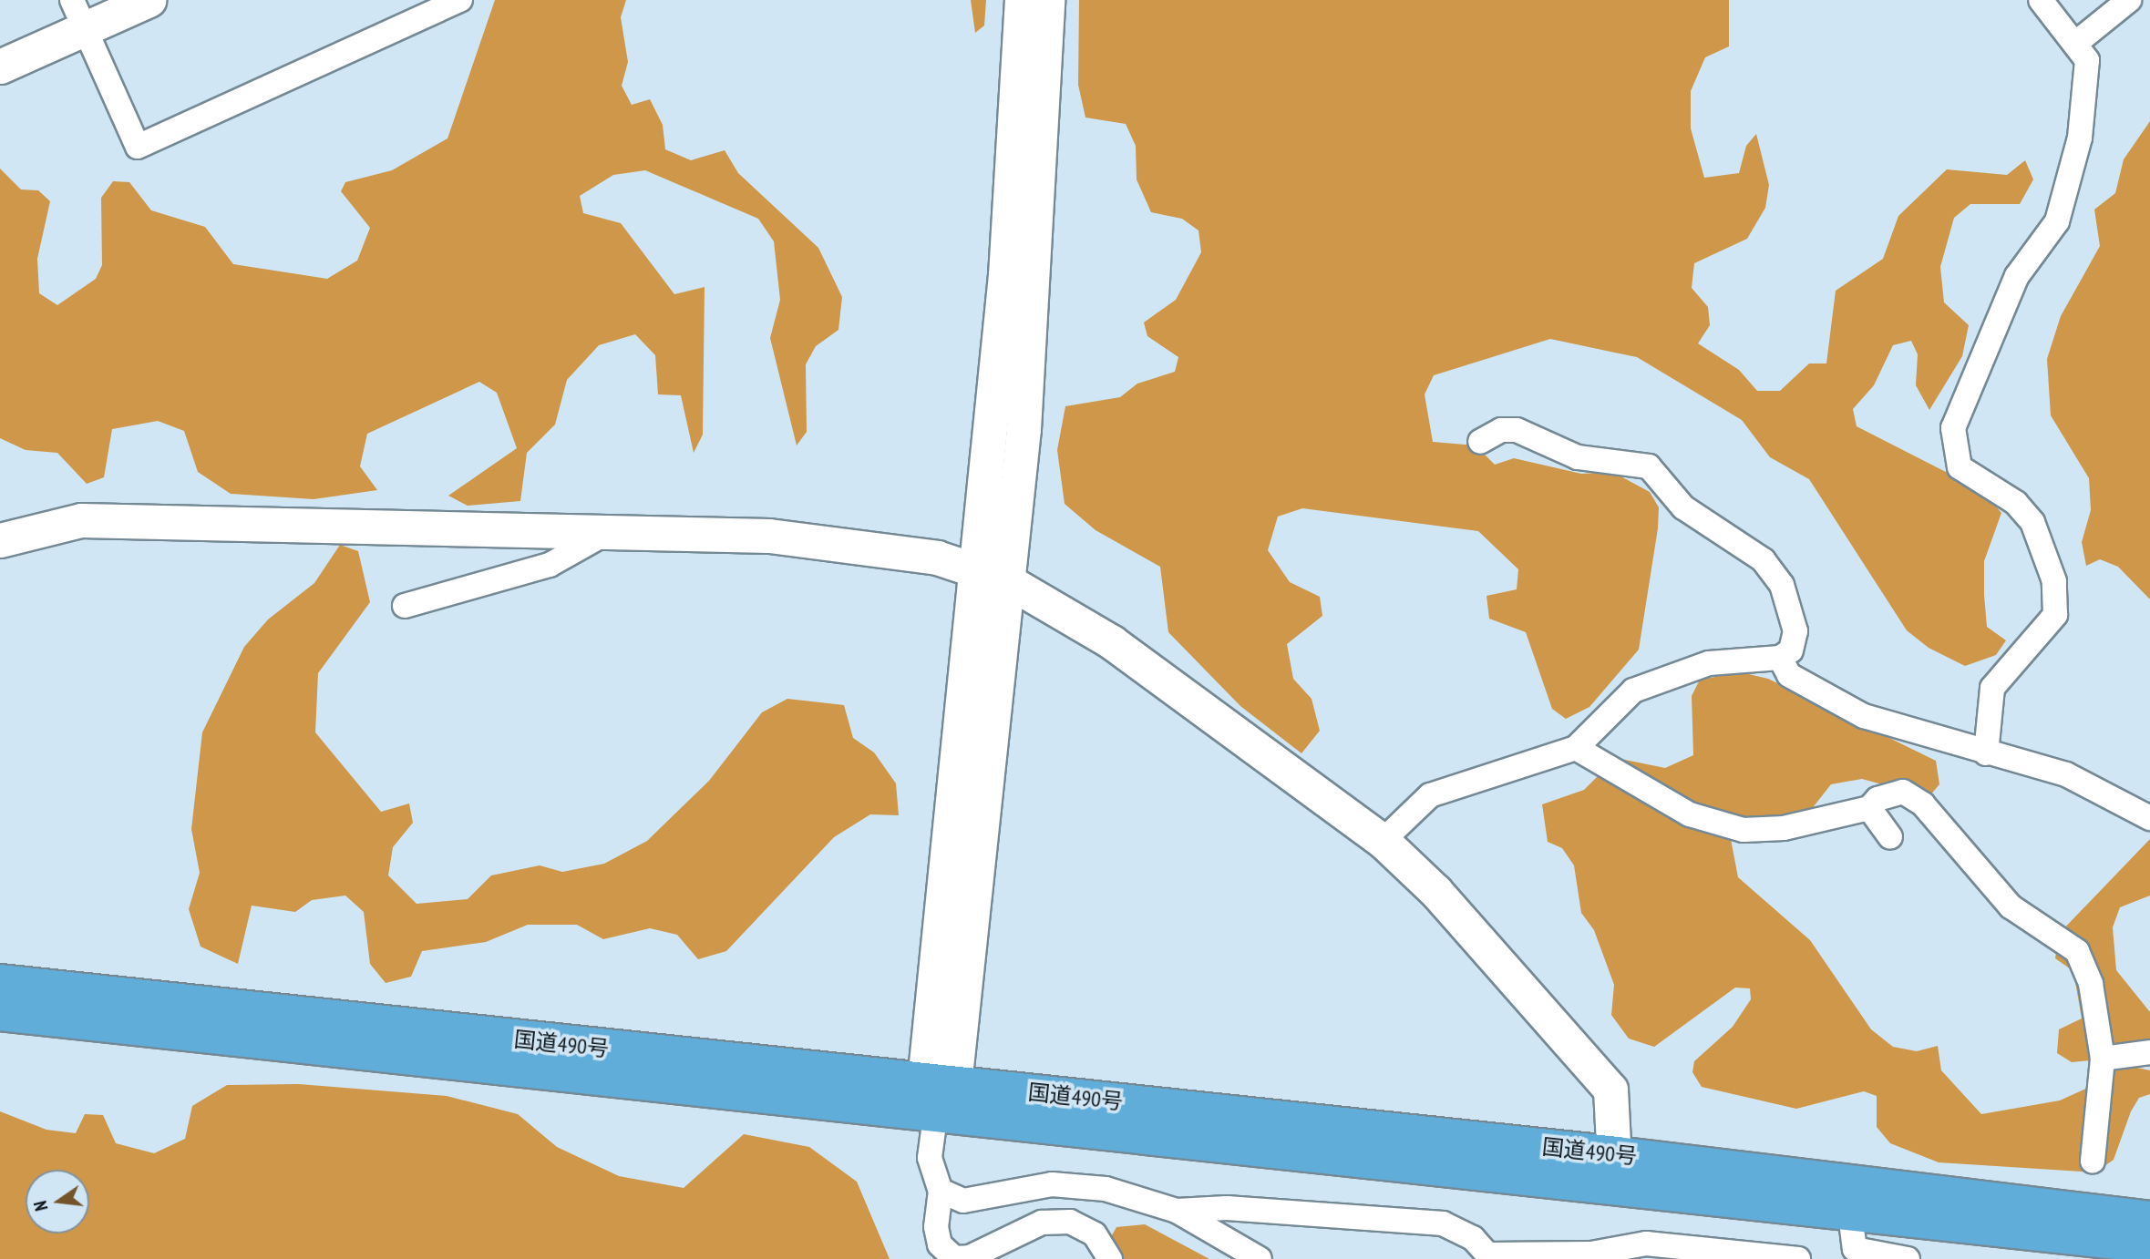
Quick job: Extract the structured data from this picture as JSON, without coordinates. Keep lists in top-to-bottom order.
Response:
{
  "streets": {
    "highway": ["国道490号"]
  },
  "north": "left"
}
